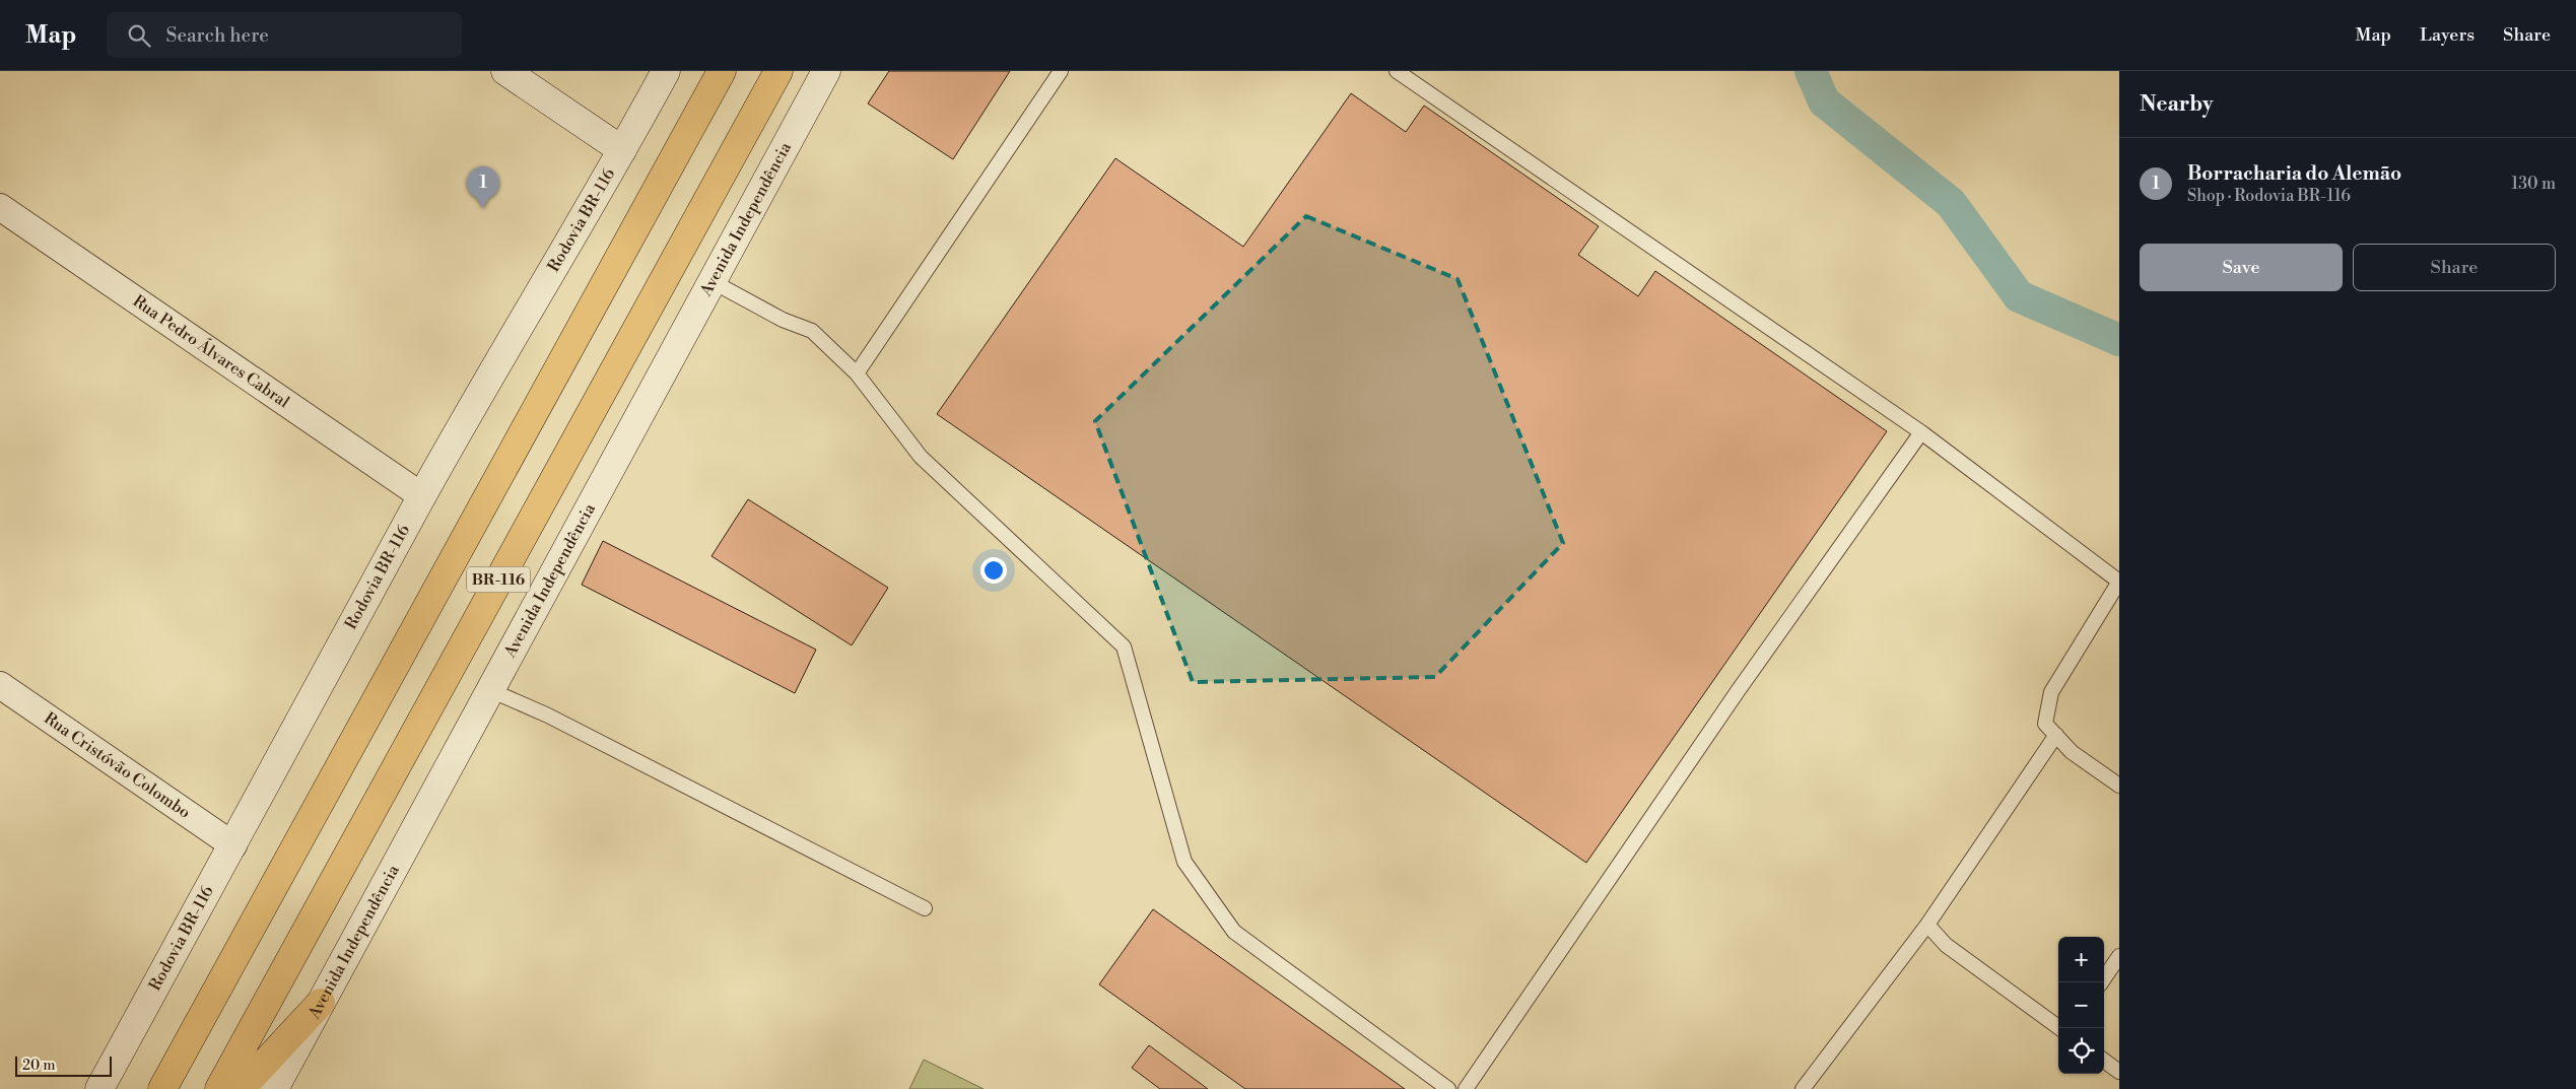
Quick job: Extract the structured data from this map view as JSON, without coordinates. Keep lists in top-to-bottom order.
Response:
{
  "streets": {
    "highway": ["BR-116"],
    "main road": ["Avenida Independência", "Rodovia BR-116"],
    "street": ["Rua Pedro Álvares Cabral", "Rua Cristóvão Colombo"]
  },
  "crossings": [
    ["Rodovia BR-116", "Rua Pedro Álvares Cabral"],
    ["Rodovia BR-116", "Rua Cristóvão Colombo"]
  ],
  "scale_bar": "20 m",
  "page": {
    "header": "Map",
    "search": "Search here",
    "nav": ["Map", "Layers", "Share"],
    "heading": "Nearby",
    "list": [
      {
        "mark": "1",
        "name": "Borracharia do Alemão",
        "note": "Shop · Rodovia BR-116",
        "value": "130 m"
      }
    ],
    "pins": "1",
    "buttons": ["Save", "Share"],
    "map_buttons": ["+", "−"],
    "scale": "20 m"
  }
}
